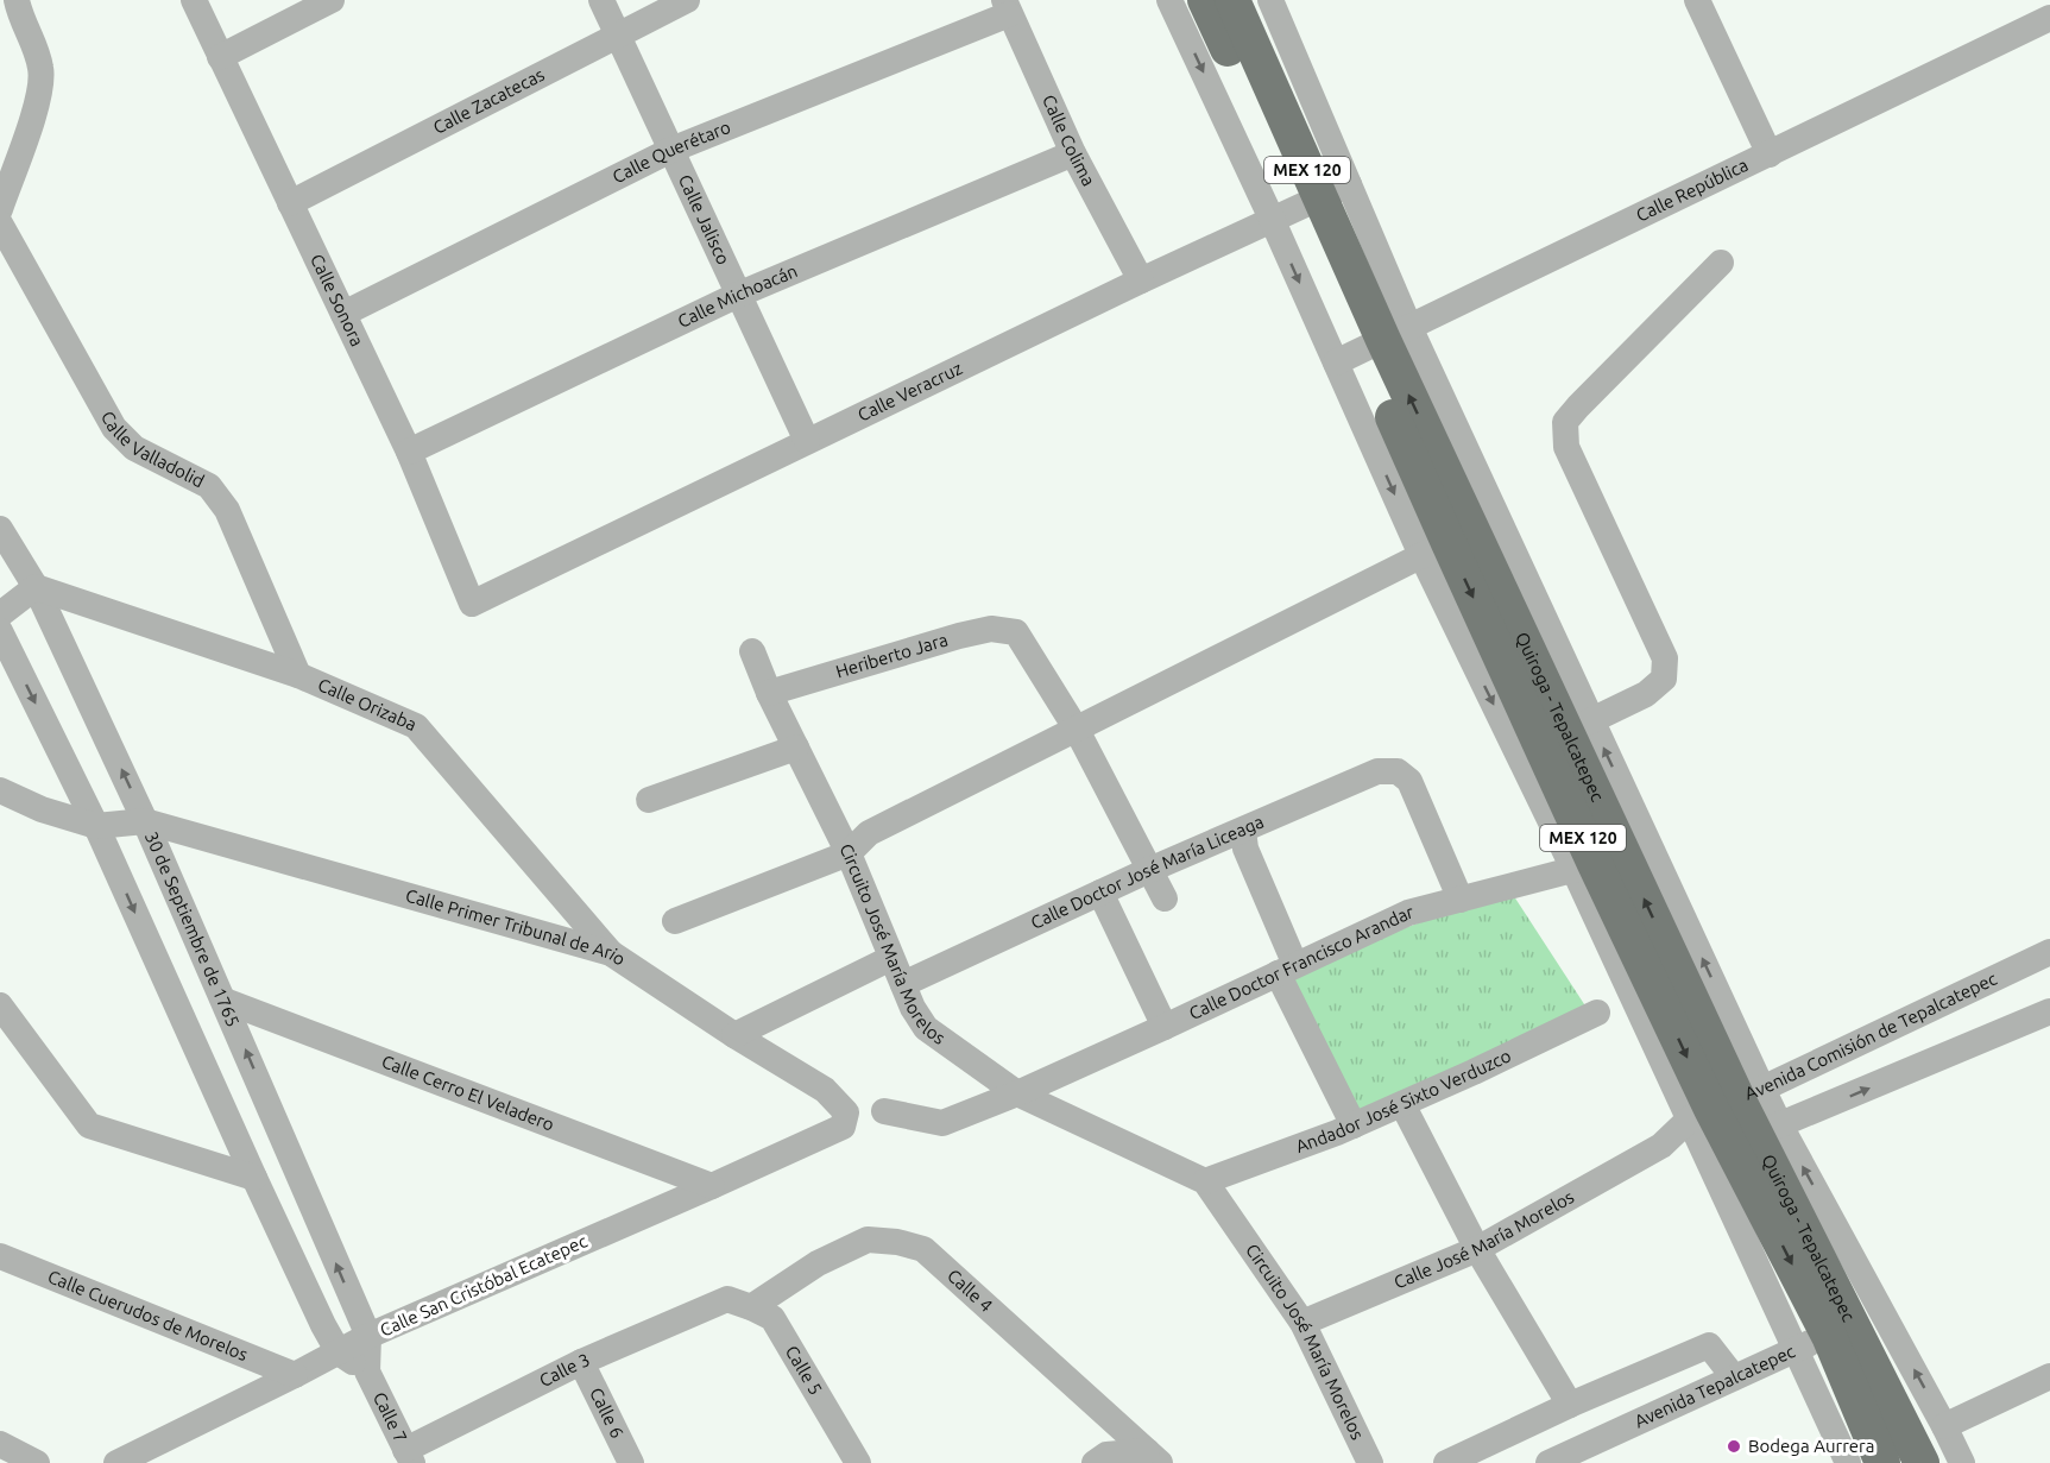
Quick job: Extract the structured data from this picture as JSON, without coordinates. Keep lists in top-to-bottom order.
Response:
{
  "streets": {
    "main road": ["MEX 120", "Quiroga - Tepalcatepec"],
    "street": [
      "Calle Zacatecas",
      "Calle Colima",
      "Calle Querétaro",
      "Calle República",
      "Calle Jalisco",
      "Calle Michoacán",
      "Calle Sonora",
      "Calle Veracruz",
      "Calle Valladolid",
      "Heriberto Jara",
      "Calle Orizaba",
      "Calle Doctor José María Liceaga",
      "30 de Septiembre de 1765",
      "Calle Primer Tribunal de Ario",
      "Circuito José María Morelos",
      "Calle Doctor Francisco Arandar",
      "Avenida Comisión de Tepalcatepec",
      "Calle Cerro El Veladero",
      "Andador José Sixto Verduzco",
      "Calle José María Morelos",
      "Calle San Cristóbal Ecatepec",
      "Calle 4",
      "Calle Cuerudos de Morelos",
      "Calle 5",
      "Calle 3",
      "Avenida Tepalcatepec",
      "Calle 6",
      "Calle 7"
    ]
  },
  "crossings": [
    ["Calle Zacatecas", "Calle Jalisco"],
    ["Calle Zacatecas", "Calle Sonora"],
    ["Calle Colima", "Calle Querétaro"],
    ["Calle Colima", "Calle Michoacán"],
    ["Calle Colima", "Calle Veracruz"],
    ["Calle Querétaro", "Calle Jalisco"],
    ["Calle Querétaro", "Calle Sonora"],
    ["Calle República", "Quiroga - Tepalcatepec"],
    ["Calle Jalisco", "Calle Michoacán"],
    ["Calle Jalisco", "Calle Veracruz"],
    ["Calle Michoacán", "Calle Sonora"],
    ["Calle Sonora", "Calle Veracruz"],
    ["Calle Veracruz", "Quiroga - Tepalcatepec"],
    ["Calle Valladolid", "Calle Orizaba"],
    ["Heriberto Jara", "Circuito José María Morelos"],
    ["Calle Orizaba", "30 de Septiembre de 1765"],
    ["Calle Orizaba", "Calle Primer Tribunal de Ario"],
    ["Quiroga - Tepalcatepec", "Circuito José María Morelos"],
    ["Quiroga - Tepalcatepec", "Calle Doctor Francisco Arandar"],
    ["Quiroga - Tepalcatepec", "Avenida Comisión de Tepalcatepec"],
    ["Quiroga - Tepalcatepec", "Calle José María Morelos"],
    ["Quiroga - Tepalcatepec", "Avenida Tepalcatepec"],
    ["Calle Doctor José María Liceaga", "Circuito José María Morelos"],
    ["Calle Doctor José María Liceaga", "Calle Doctor Francisco Arandar"],
    ["30 de Septiembre de 1765", "Calle Primer Tribunal de Ario"],
    ["30 de Septiembre de 1765", "Calle Cerro El Veladero"],
    ["30 de Septiembre de 1765", "Calle San Cristóbal Ecatepec"],
    ["30 de Septiembre de 1765", "Calle 7"],
    ["Calle Primer Tribunal de Ario", "Calle San Cristóbal Ecatepec"],
    ["Circuito José María Morelos", "Calle Doctor Francisco Arandar"],
    ["Circuito José María Morelos", "Andador José Sixto Verduzco"],
    ["Circuito José María Morelos", "Calle José María Morelos"],
    ["Avenida Comisión de Tepalcatepec", "Calle José María Morelos"],
    ["Calle Cerro El Veladero", "Calle San Cristóbal Ecatepec"],
    ["Calle San Cristóbal Ecatepec", "Calle Cuerudos de Morelos"],
    ["Calle San Cristóbal Ecatepec", "Calle 7"],
    ["Calle 4", "Calle 5"],
    ["Calle 4", "Calle 3"],
    ["Calle 5", "Calle 3"],
    ["Calle 3", "Calle 6"],
    ["Calle 3", "Calle 7"]
  ],
  "places": ["Bodega Aurrera"]
}
